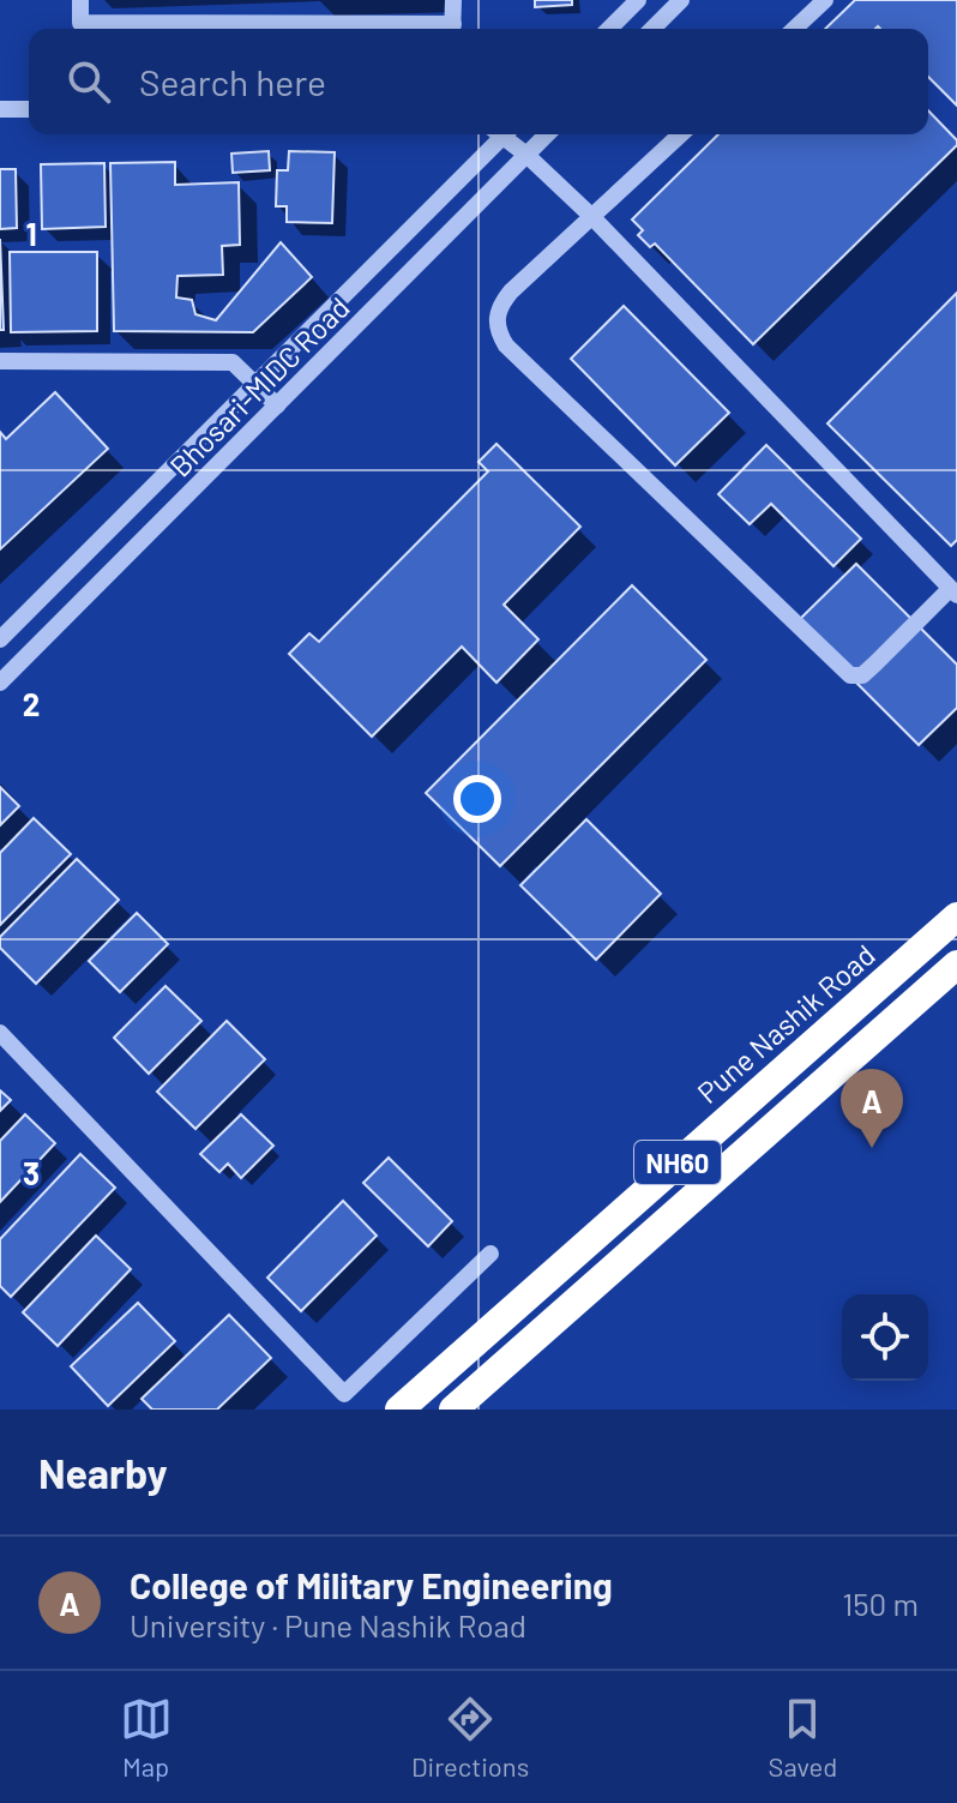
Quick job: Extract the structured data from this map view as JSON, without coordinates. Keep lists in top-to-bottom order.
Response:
{
  "streets": {
    "highway": ["Pune Nashik Road", "NH60"],
    "street": ["Bhosari-MIDC Road"]
  },
  "page": {
    "search": "Search here",
    "pins": "A",
    "heading": "Nearby",
    "list": [
      {
        "mark": "A",
        "name": "College of Military Engineering",
        "note": "University · Pune Nashik Road",
        "value": "150 m"
      }
    ],
    "nav": ["Map", "Directions", "Saved"]
  },
  "grid": {
    "rows": ["1", "2", "3"]
  }
}
